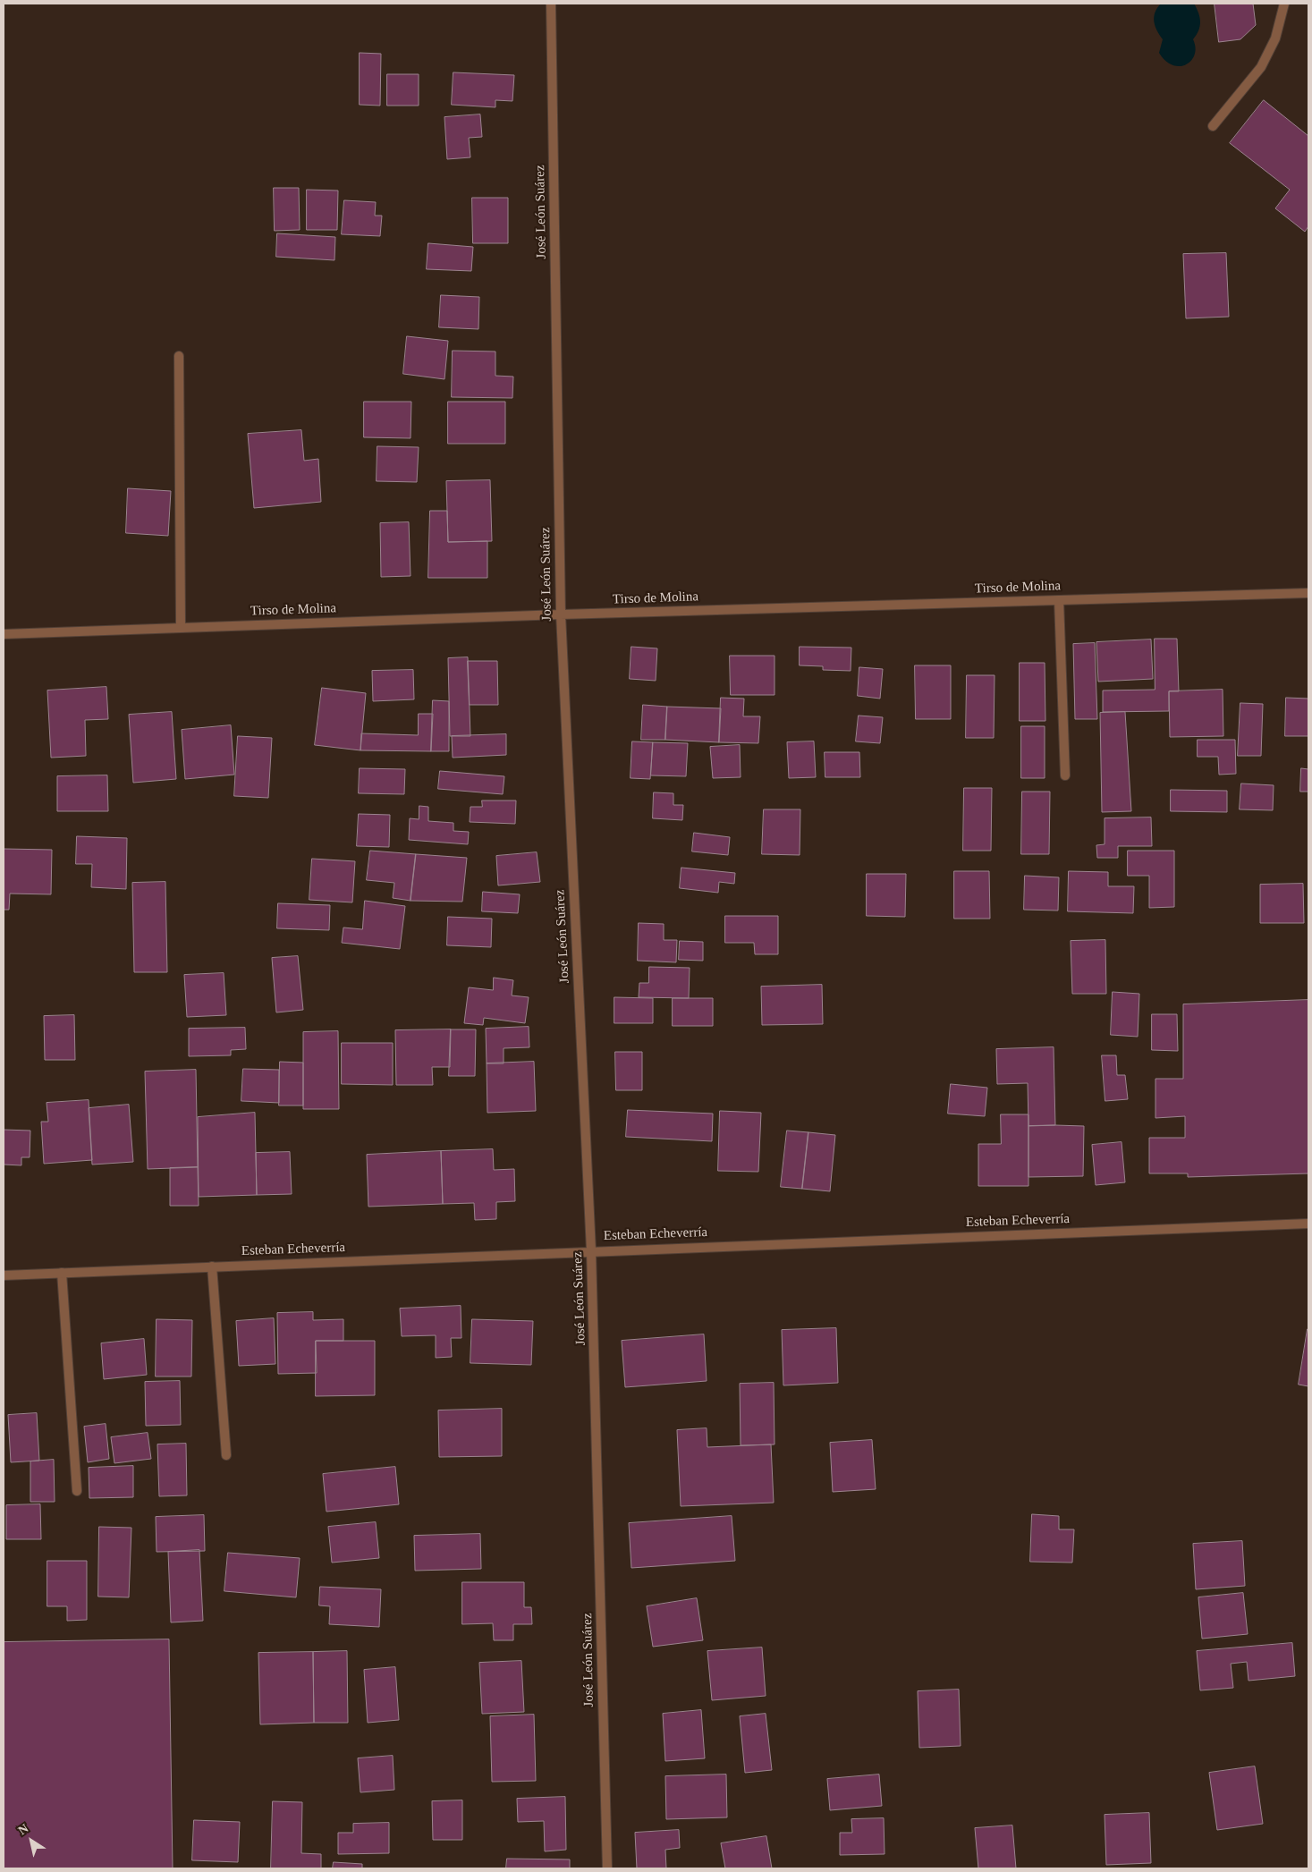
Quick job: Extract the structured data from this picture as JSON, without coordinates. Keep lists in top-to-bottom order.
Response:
{
  "streets": {
    "street": ["José León Suárez", "Tirso de Molina", "Esteban Echeverría"]
  },
  "crossings": [
    ["José León Suárez", "Tirso de Molina"],
    ["José León Suárez", "Esteban Echeverría"]
  ],
  "north": "top left"
}
